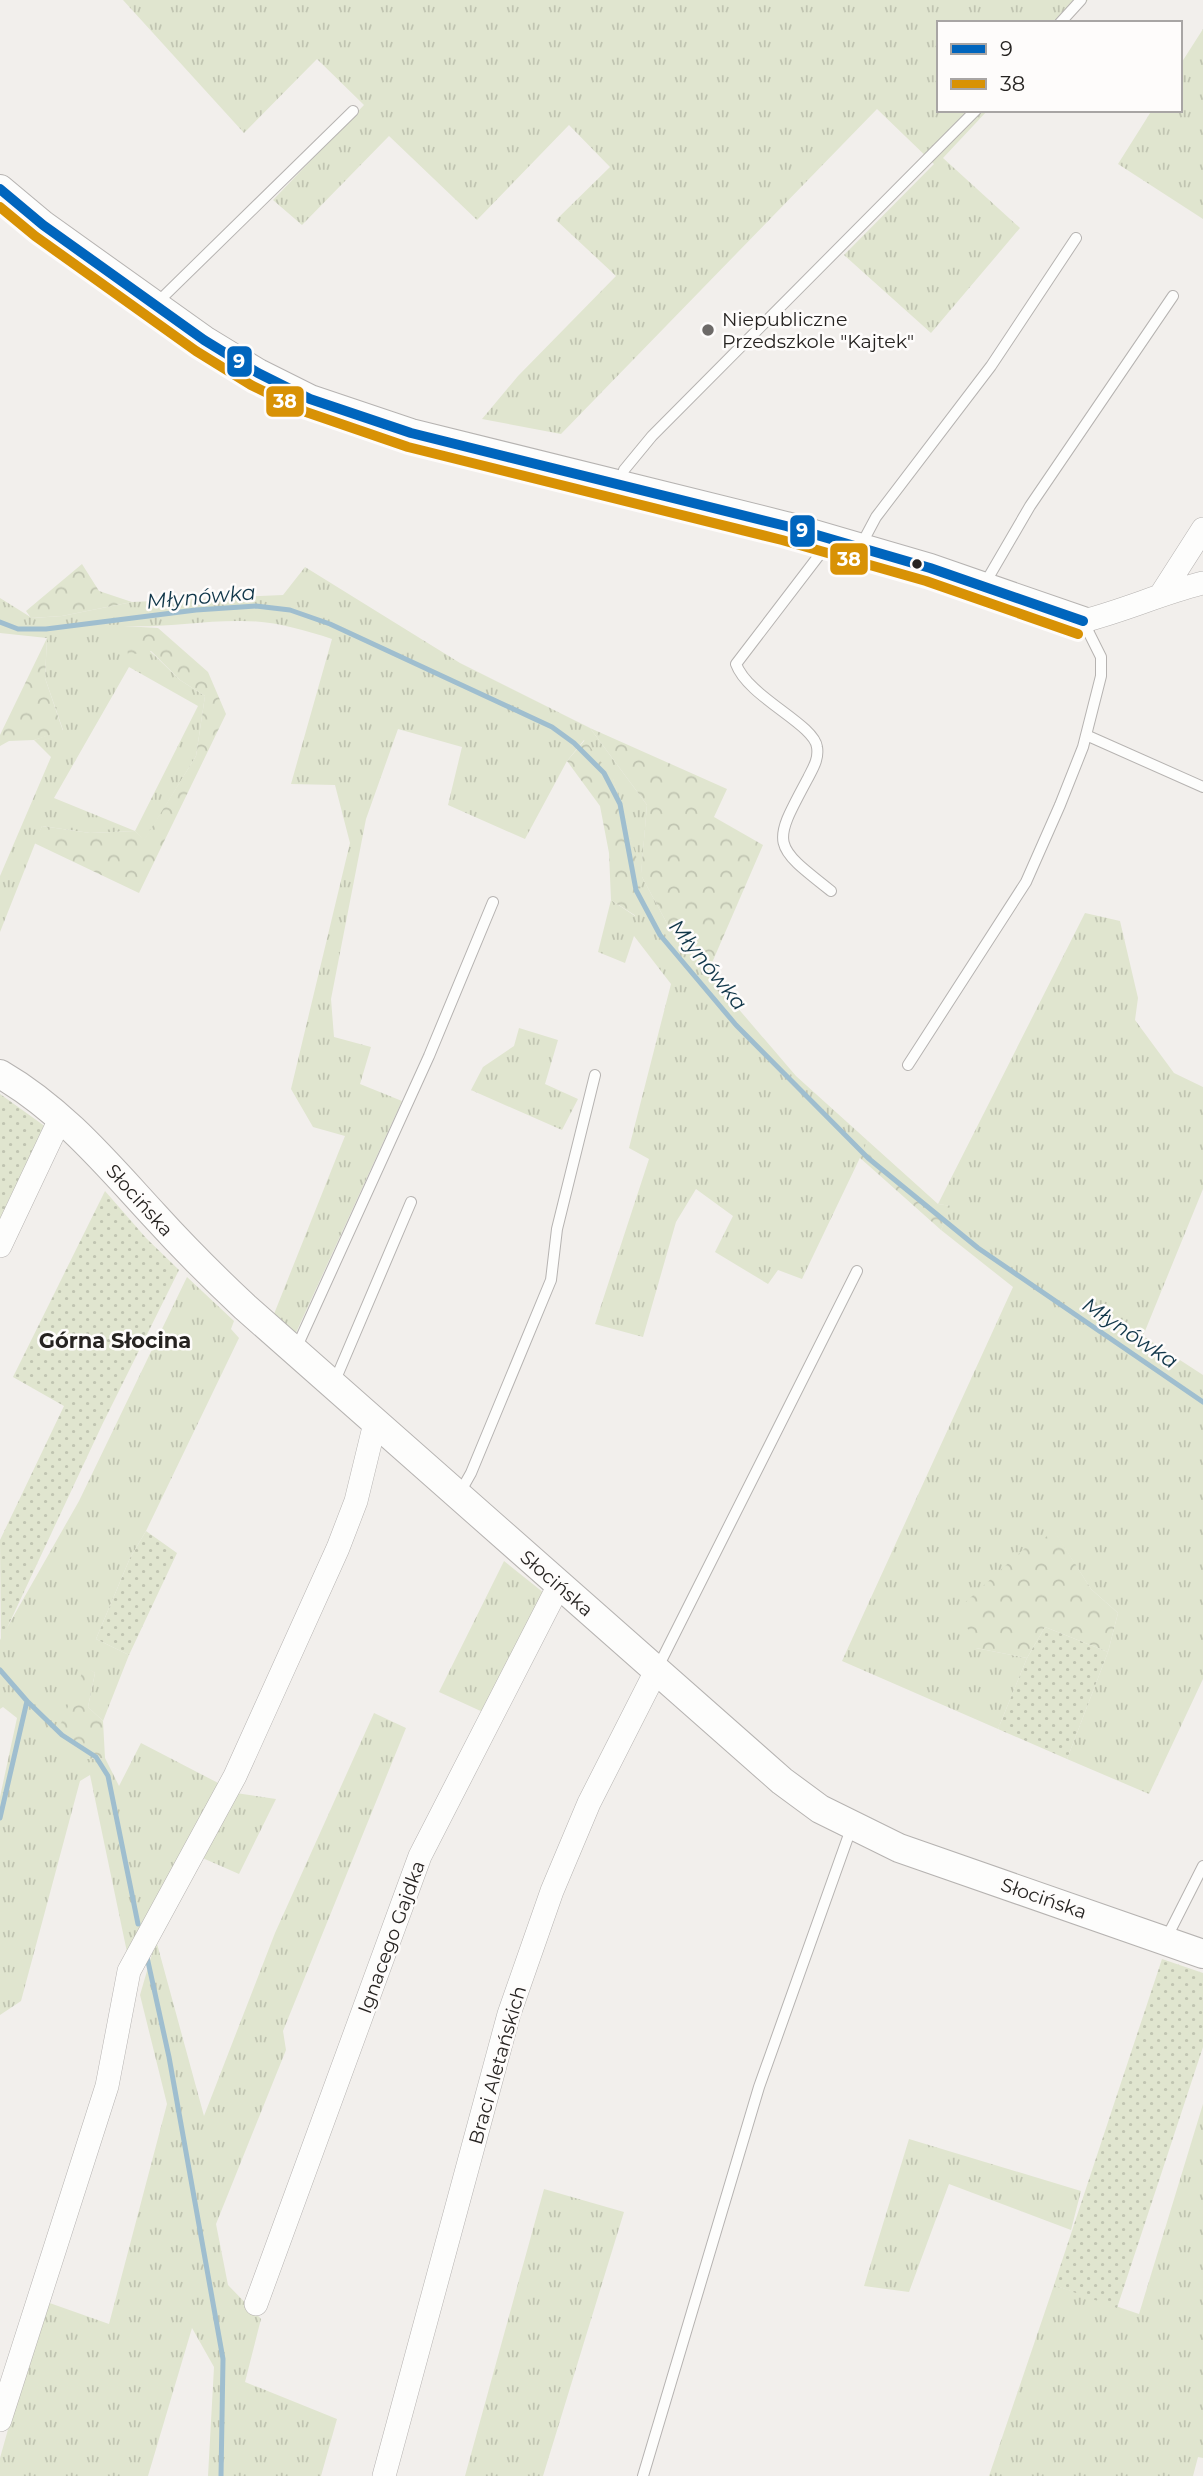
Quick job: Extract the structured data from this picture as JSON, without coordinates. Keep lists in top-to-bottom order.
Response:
{
  "streets": {
    "street": ["Słocińska", "Ignacego Gajdka", "Braci Aletańskich"]
  },
  "crossings": [
    ["Słocińska", "Ignacego Gajdka"],
    ["Słocińska", "Braci Aletańskich"]
  ],
  "districts": ["Górna Słocina"],
  "water": ["Młynówka"],
  "places": ["Niepubliczne Przedszkole \"Kajtek\""],
  "lines": ["transit line 9", "transit line 38"],
  "legend": ["9", "38"]
}
